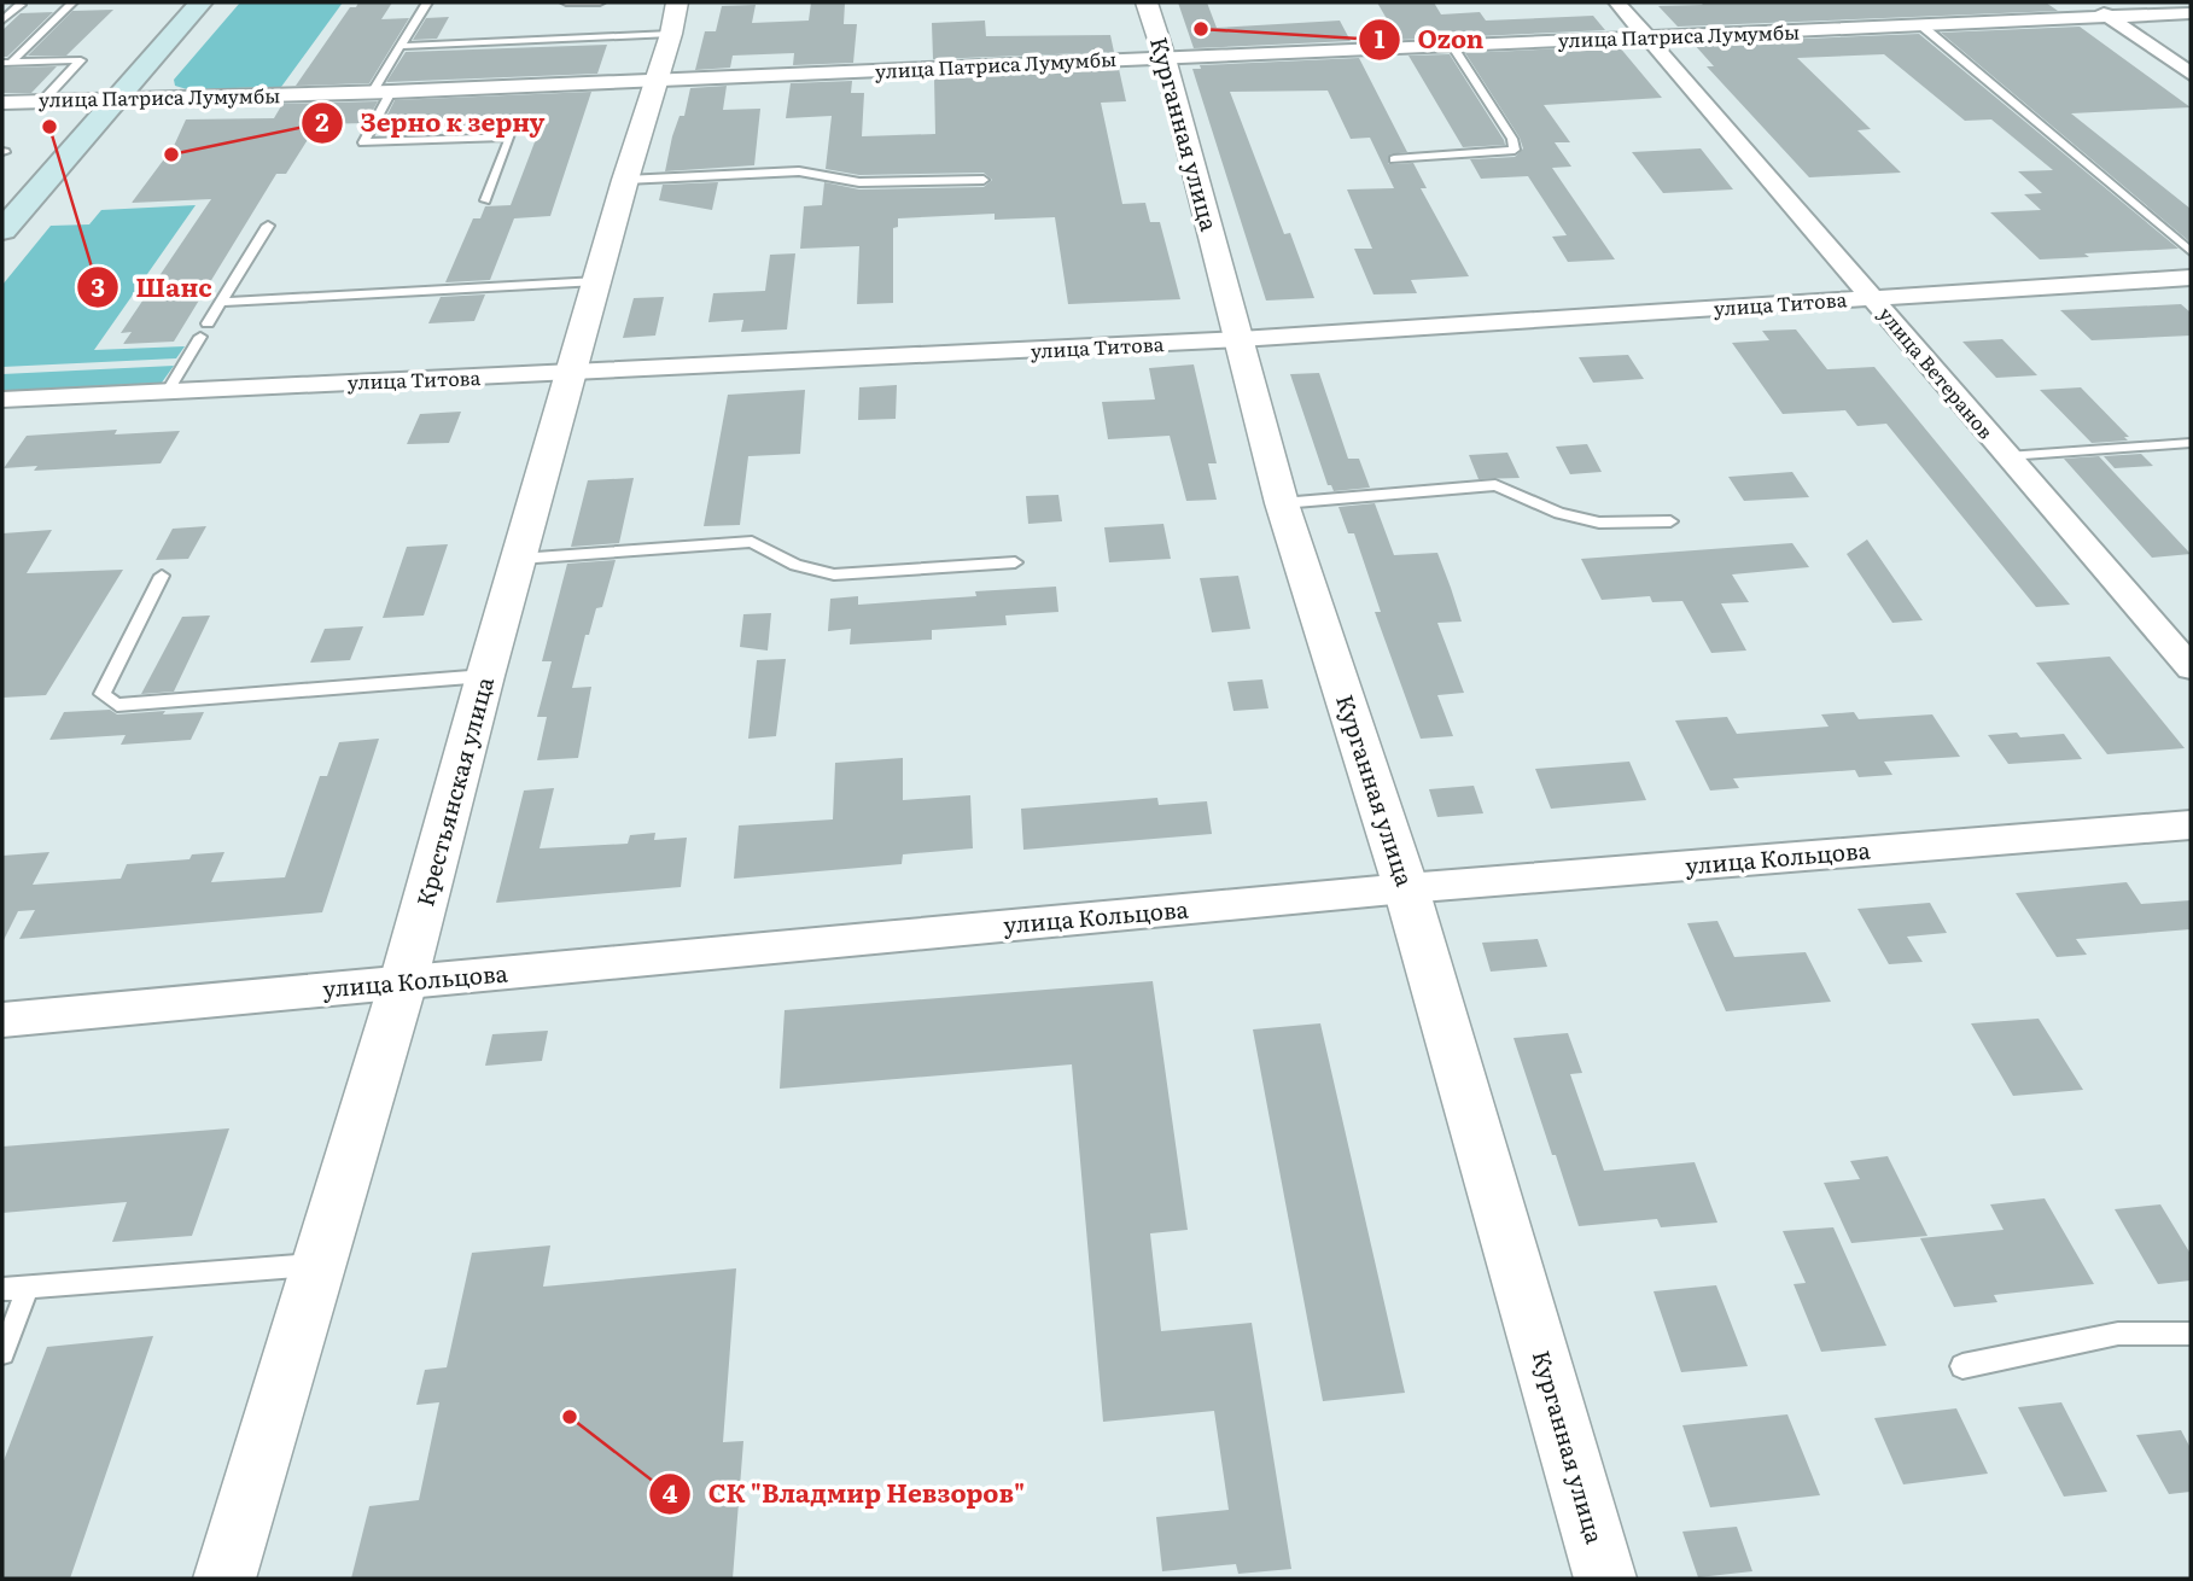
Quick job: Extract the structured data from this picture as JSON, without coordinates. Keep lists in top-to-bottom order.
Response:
{
  "streets": {
    "street": [
      "улица Патриса Лумумбы",
      "Курганная улица",
      "улица Титова",
      "улица Ветеранов",
      "Крестьянская улица",
      "улица Кольцова"
    ]
  },
  "crossings": [
    ["улица Патриса Лумумбы", "Курганная улица"],
    ["улица Патриса Лумумбы", "улица Ветеранов"],
    ["улица Патриса Лумумбы", "Крестьянская улица"],
    ["Курганная улица", "улица Титова"],
    ["Курганная улица", "улица Кольцова"],
    ["улица Титова", "улица Ветеранов"],
    ["улица Титова", "Крестьянская улица"],
    ["Крестьянская улица", "улица Кольцова"]
  ],
  "places": [
    "Ozon",
    "Шанс",
    "Зерно к зерну",
    "СК \"Владмир Невзоров\""
  ]
}
